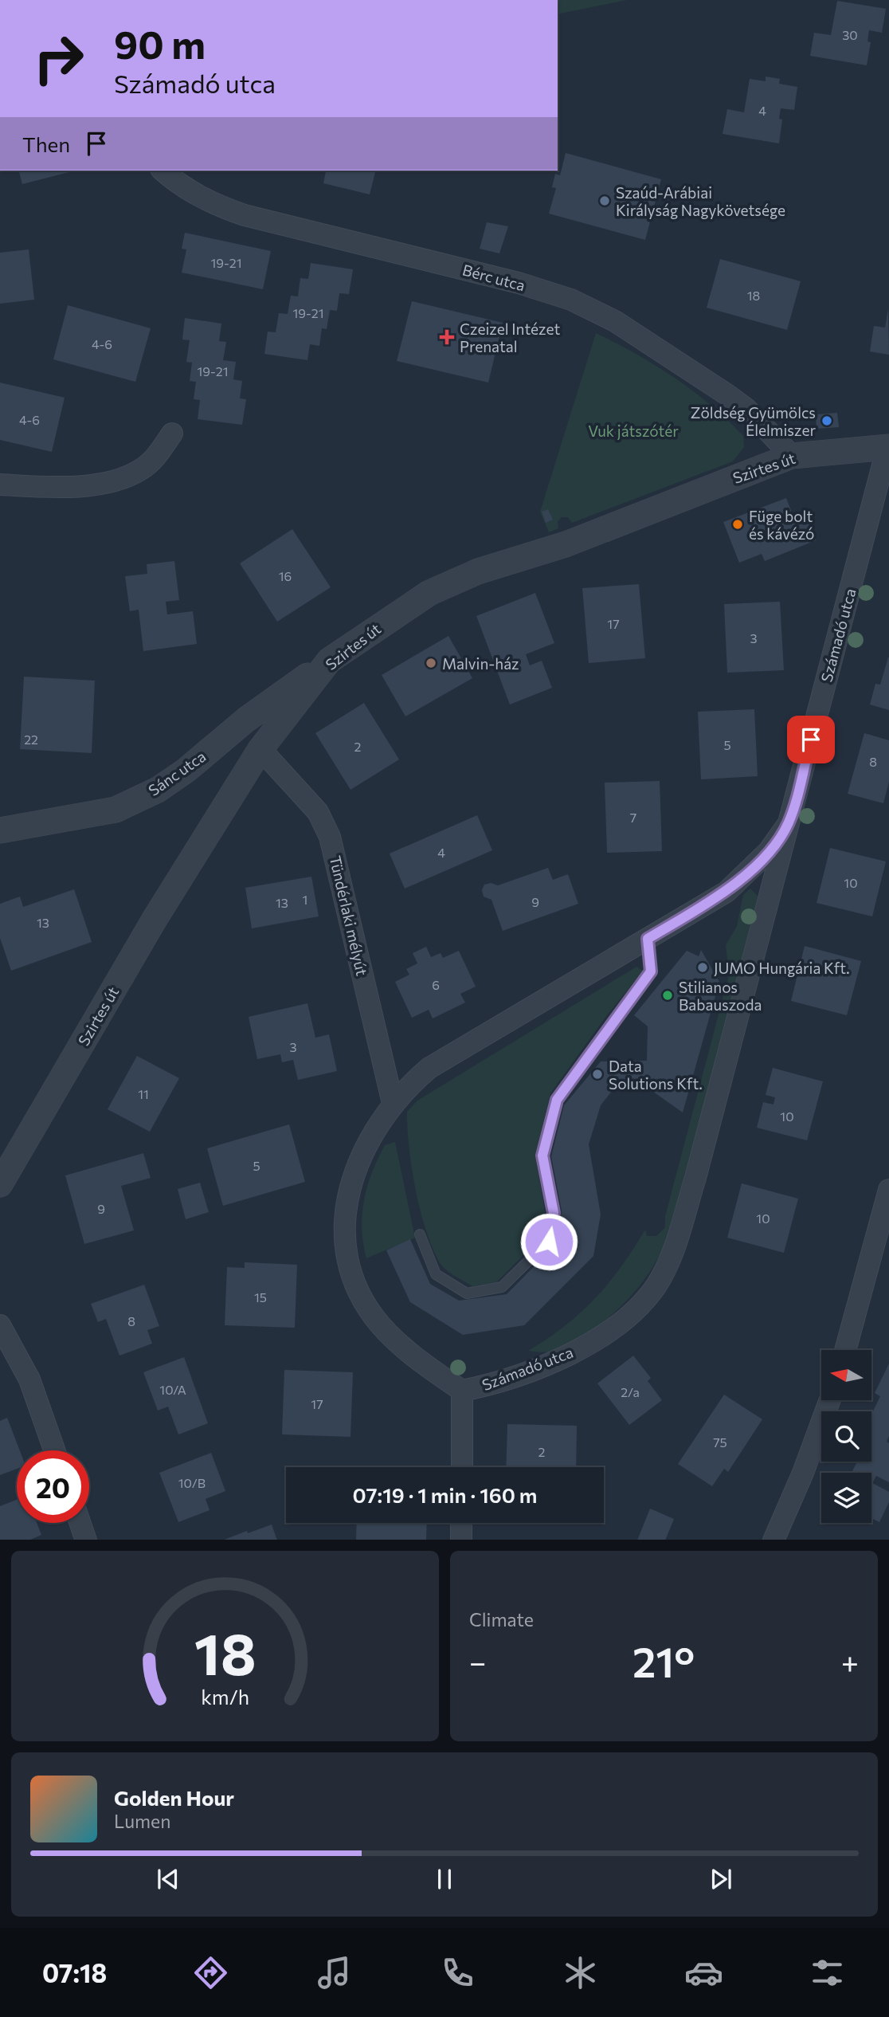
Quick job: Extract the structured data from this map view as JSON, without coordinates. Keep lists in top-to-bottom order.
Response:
{
  "streets": {
    "street": [
      "Bérc utca",
      "Szirtes út",
      "Számadó utca",
      "Sánc utca",
      "Tündérlaki mélyút"
    ]
  },
  "crossings": [
    ["Bérc utca", "Szirtes út"],
    ["Szirtes út", "Számadó utca"],
    ["Szirtes út", "Sánc utca"],
    ["Szirtes út", "Tündérlaki mélyút"],
    ["Számadó utca", "Tündérlaki mélyút"]
  ],
  "parks": ["Vuk játszótér"],
  "places": {
    "other": [
      "Szaúd-Arábiai Királyság Nagykövetsége",
      "Zöldség Gyümölcs Élelmiszer",
      "Füge bolt és kávézó",
      "Malvin-ház",
      "JUMO Hungária Kft.",
      "Stilianos Babauszoda",
      "Data Solutions Kft."
    ],
    "health": ["Czeizel Intézet Prenatal"]
  },
  "house_numbers": [
    "30",
    "4",
    "19-21",
    "18",
    "19-21",
    "4-6",
    "19-21",
    "4-6",
    "16",
    "17",
    "3",
    "22",
    "5",
    "2",
    "8",
    "7",
    "4",
    "10",
    "1",
    "9",
    "13",
    "13",
    "6",
    "3",
    "11",
    "10",
    "5",
    "9",
    "10",
    "15",
    "8",
    "10/A",
    "2/a",
    "17",
    "75",
    "2",
    "10/B"
  ],
  "north": "left",
  "page": {
    "turn": ["90 m", "Számadó utca"],
    "then": "Then",
    "limit": "20",
    "trip": "07:19 · 1 min · 160 m",
    "tile": "Climate",
    "heat": ["−", "21°", "+"],
    "song": ["Golden Hour", "Lumen"],
    "tabs": "07:18",
    "gauge": ["18", "km/h"]
  }
}
